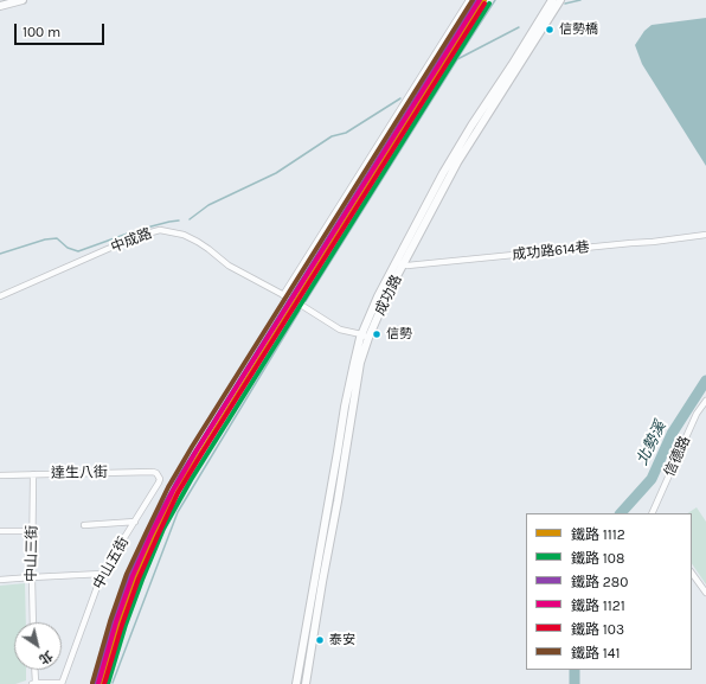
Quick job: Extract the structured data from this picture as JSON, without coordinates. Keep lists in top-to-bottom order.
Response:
{
  "streets": {
    "street": [
      "中成路",
      "成功路614巷",
      "成功路",
      "信德路",
      "達生八街",
      "中山三街",
      "中山五街"
    ]
  },
  "crossings": [
    ["中成路", "成功路"],
    ["成功路614巷", "成功路"],
    ["達生八街", "中山三街"],
    ["達生八街", "中山五街"]
  ],
  "water": ["北勢溪"],
  "places": ["信勢橋", "信勢", "泰安"],
  "lines": [
    "rail line 1112",
    "rail line 280",
    "rail line 1121",
    "rail line 141",
    "rail line 108",
    "rail line 103"
  ],
  "legend": [
    "鐵路 1112",
    "鐵路 108",
    "鐵路 280",
    "鐵路 1121",
    "鐵路 103",
    "鐵路 141"
  ],
  "scale_bar": "100 m",
  "north": "bottom right"
}
